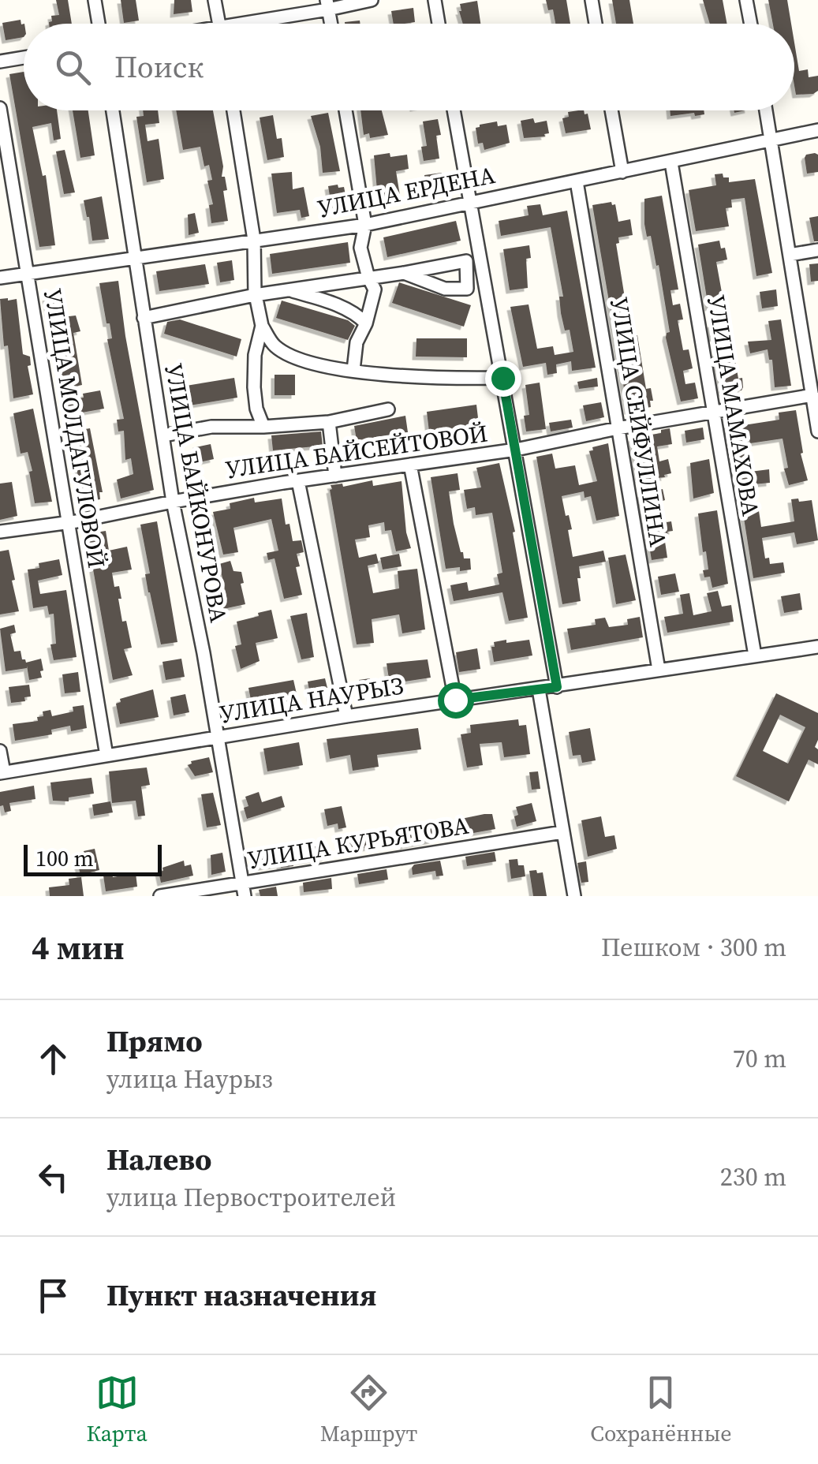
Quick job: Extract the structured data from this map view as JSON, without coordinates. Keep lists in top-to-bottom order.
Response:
{
  "streets": {
    "street": [
      "УЛИЦА ЕРДЕНА",
      "УЛИЦА МАМАХОВА",
      "УЛИЦА СЕЙФУЛЛИНА",
      "УЛИЦА МОЛДАГУЛОВОЙ",
      "УЛИЦА БАЙСЕЙТОВОЙ",
      "УЛИЦА БАЙКОНУРОВА",
      "УЛИЦА НАУРЫЗ",
      "УЛИЦА КУРЬЯТОВА"
    ]
  },
  "crossings": [
    ["УЛИЦА ЕРДЕНА", "УЛИЦА МАМАХОВА"],
    ["УЛИЦА ЕРДЕНА", "УЛИЦА СЕЙФУЛЛИНА"],
    ["УЛИЦА ЕРДЕНА", "УЛИЦА МОЛДАГУЛОВОЙ"],
    ["УЛИЦА ЕРДЕНА", "УЛИЦА БАЙКОНУРОВА"],
    ["УЛИЦА МАМАХОВА", "УЛИЦА БАЙСЕЙТОВОЙ"],
    ["УЛИЦА МАМАХОВА", "УЛИЦА НАУРЫЗ"],
    ["УЛИЦА СЕЙФУЛЛИНА", "УЛИЦА БАЙСЕЙТОВОЙ"],
    ["УЛИЦА СЕЙФУЛЛИНА", "УЛИЦА НАУРЫЗ"],
    ["УЛИЦА МОЛДАГУЛОВОЙ", "УЛИЦА БАЙСЕЙТОВОЙ"],
    ["УЛИЦА МОЛДАГУЛОВОЙ", "УЛИЦА НАУРЫЗ"],
    ["УЛИЦА БАЙСЕЙТОВОЙ", "УЛИЦА БАЙКОНУРОВА"],
    ["УЛИЦА БАЙКОНУРОВА", "УЛИЦА НАУРЫЗ"],
    ["УЛИЦА БАЙКОНУРОВА", "УЛИЦА КУРЬЯТОВА"]
  ],
  "scale_bar": "100 m",
  "page": {
    "search": "Поиск",
    "scale": "100 m",
    "heading": ["4 мин", "Пешком · 300 m"],
    "list": [
      ["Прямо", "улица Наурыз", "70 m"],
      ["Налево", "улица Первостроителей", "230 m"],
      "Пункт назначения"
    ],
    "nav": ["Карта", "Маршрут", "Сохранённые"]
  }
}
